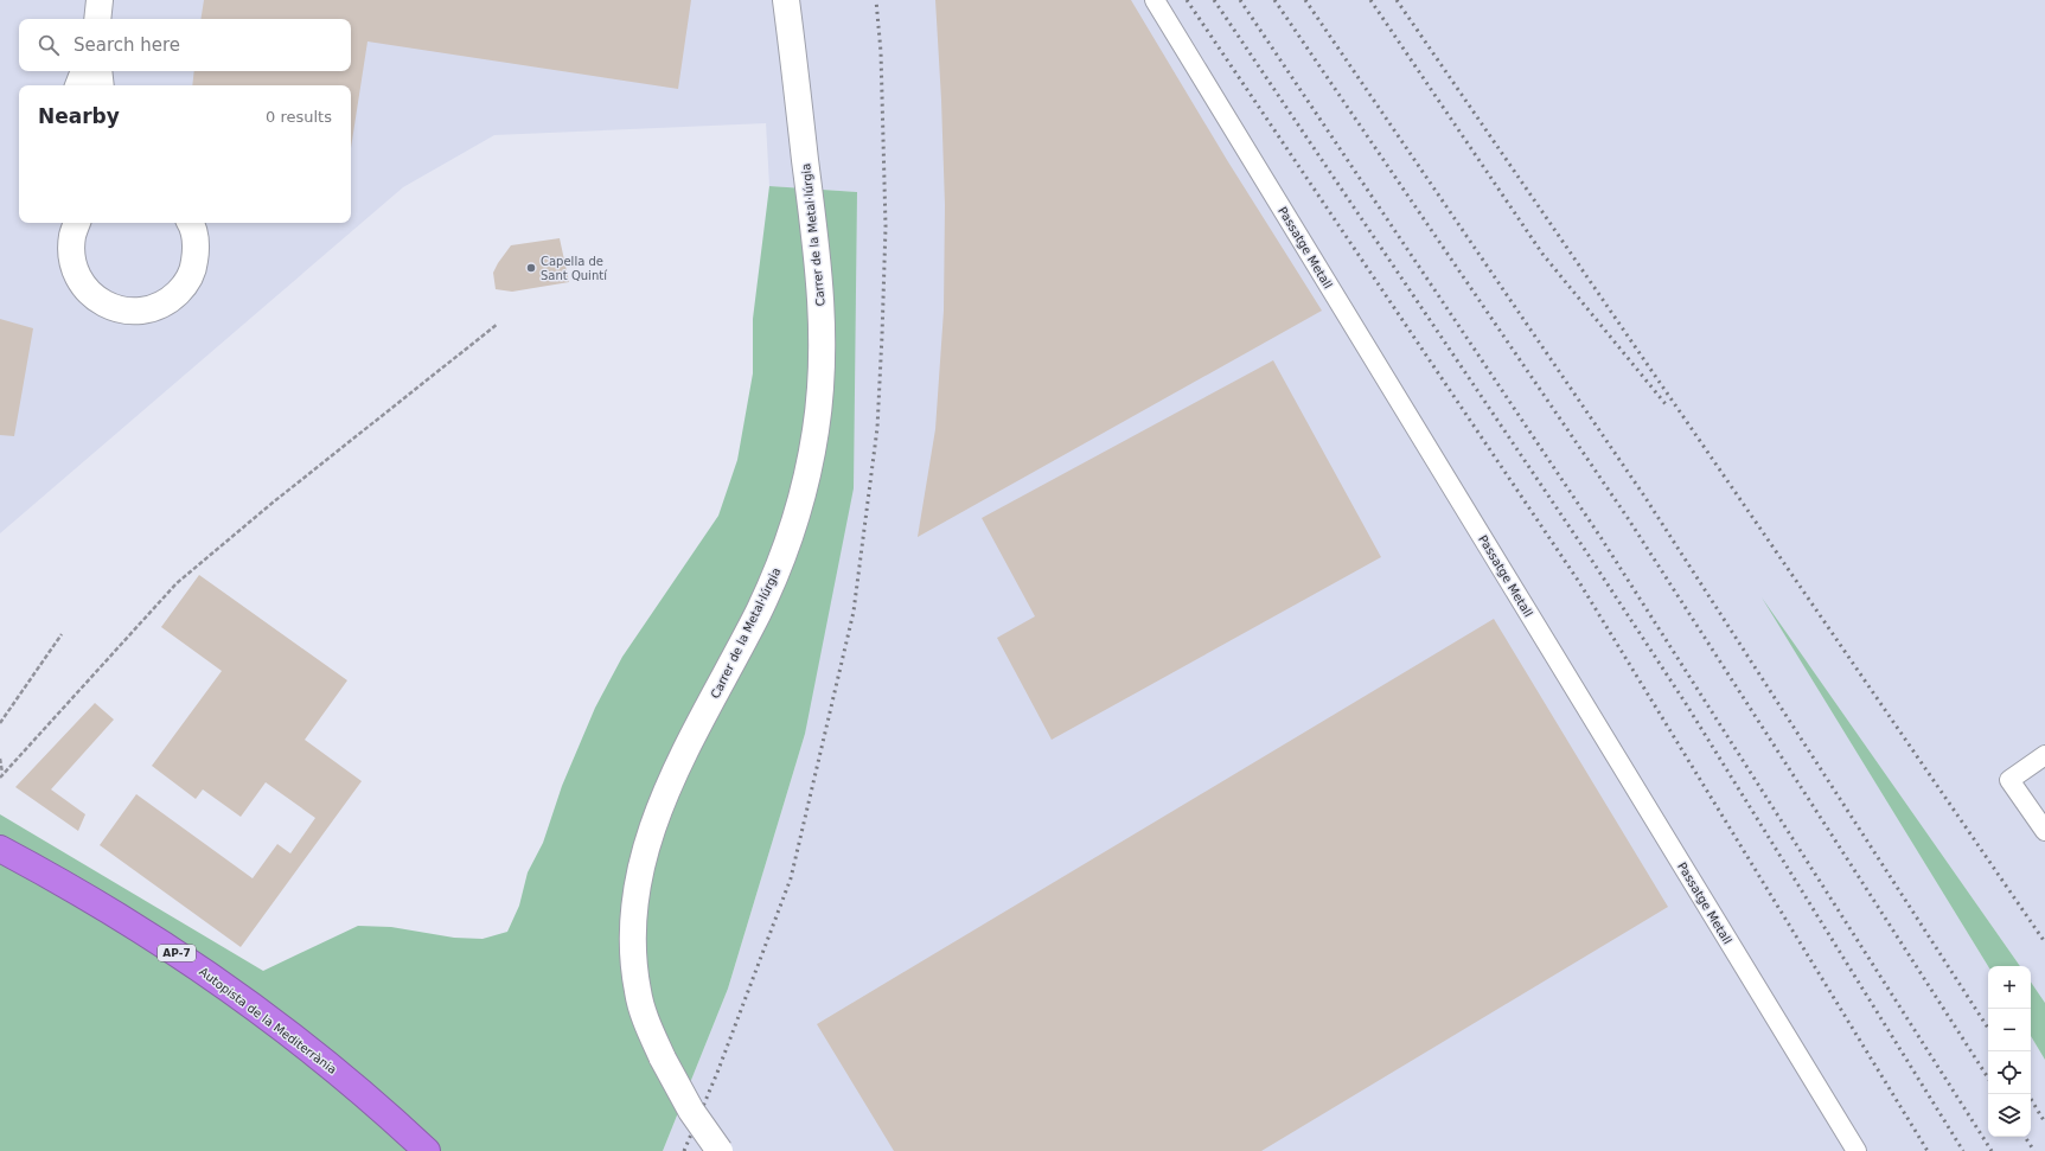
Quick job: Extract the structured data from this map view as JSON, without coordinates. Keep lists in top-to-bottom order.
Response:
{
  "streets": {
    "highway": ["AP-7", "Autopista de la Mediterrània"],
    "street": ["Carrer de la Metal·lúrgia"],
    "lane": ["Passatge Metall"]
  },
  "places": ["Capella de Sant Quintí"],
  "page": {
    "search": "Search here",
    "heading": ["Nearby", "0 results"],
    "map_buttons": ["+", "−"]
  }
}
